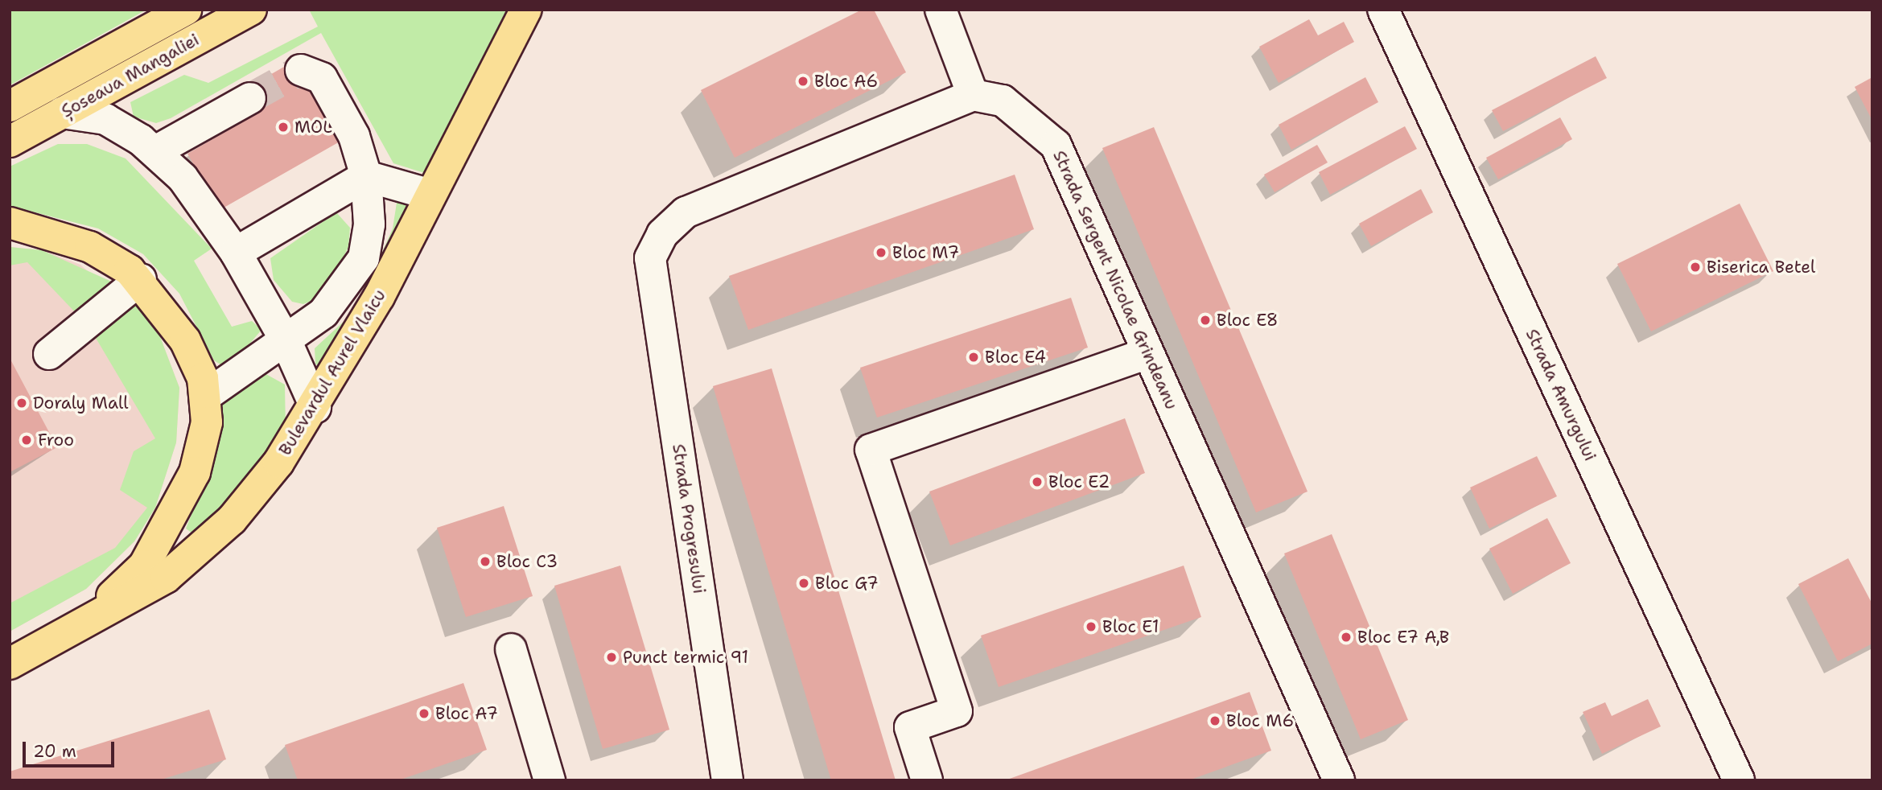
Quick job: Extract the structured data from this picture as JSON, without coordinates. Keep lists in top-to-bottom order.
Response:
{
  "streets": {
    "main road": ["Șoseaua Mangaliei", "Bulevardul Aurel Vlaicu"],
    "street": ["Strada Sergent Nicolae Grindeanu", "Strada Amurgului", "Strada Progresului"]
  },
  "crossings": [
    ["Strada Sergent Nicolae Grindeanu", "Strada Progresului"]
  ],
  "places": [
    "Bloc A6",
    "MOL",
    "Bloc M7",
    "Biserica Betel",
    "Bloc E8",
    "Bloc E4",
    "Doraly Mall",
    "Froo",
    "Bloc E2",
    "Bloc C3",
    "Bloc G7",
    "Bloc E1",
    "Bloc E7 A,B",
    "Punct termic 91",
    "Bloc A7",
    "Bloc M6"
  ],
  "scale_bar": "20 m"
}
